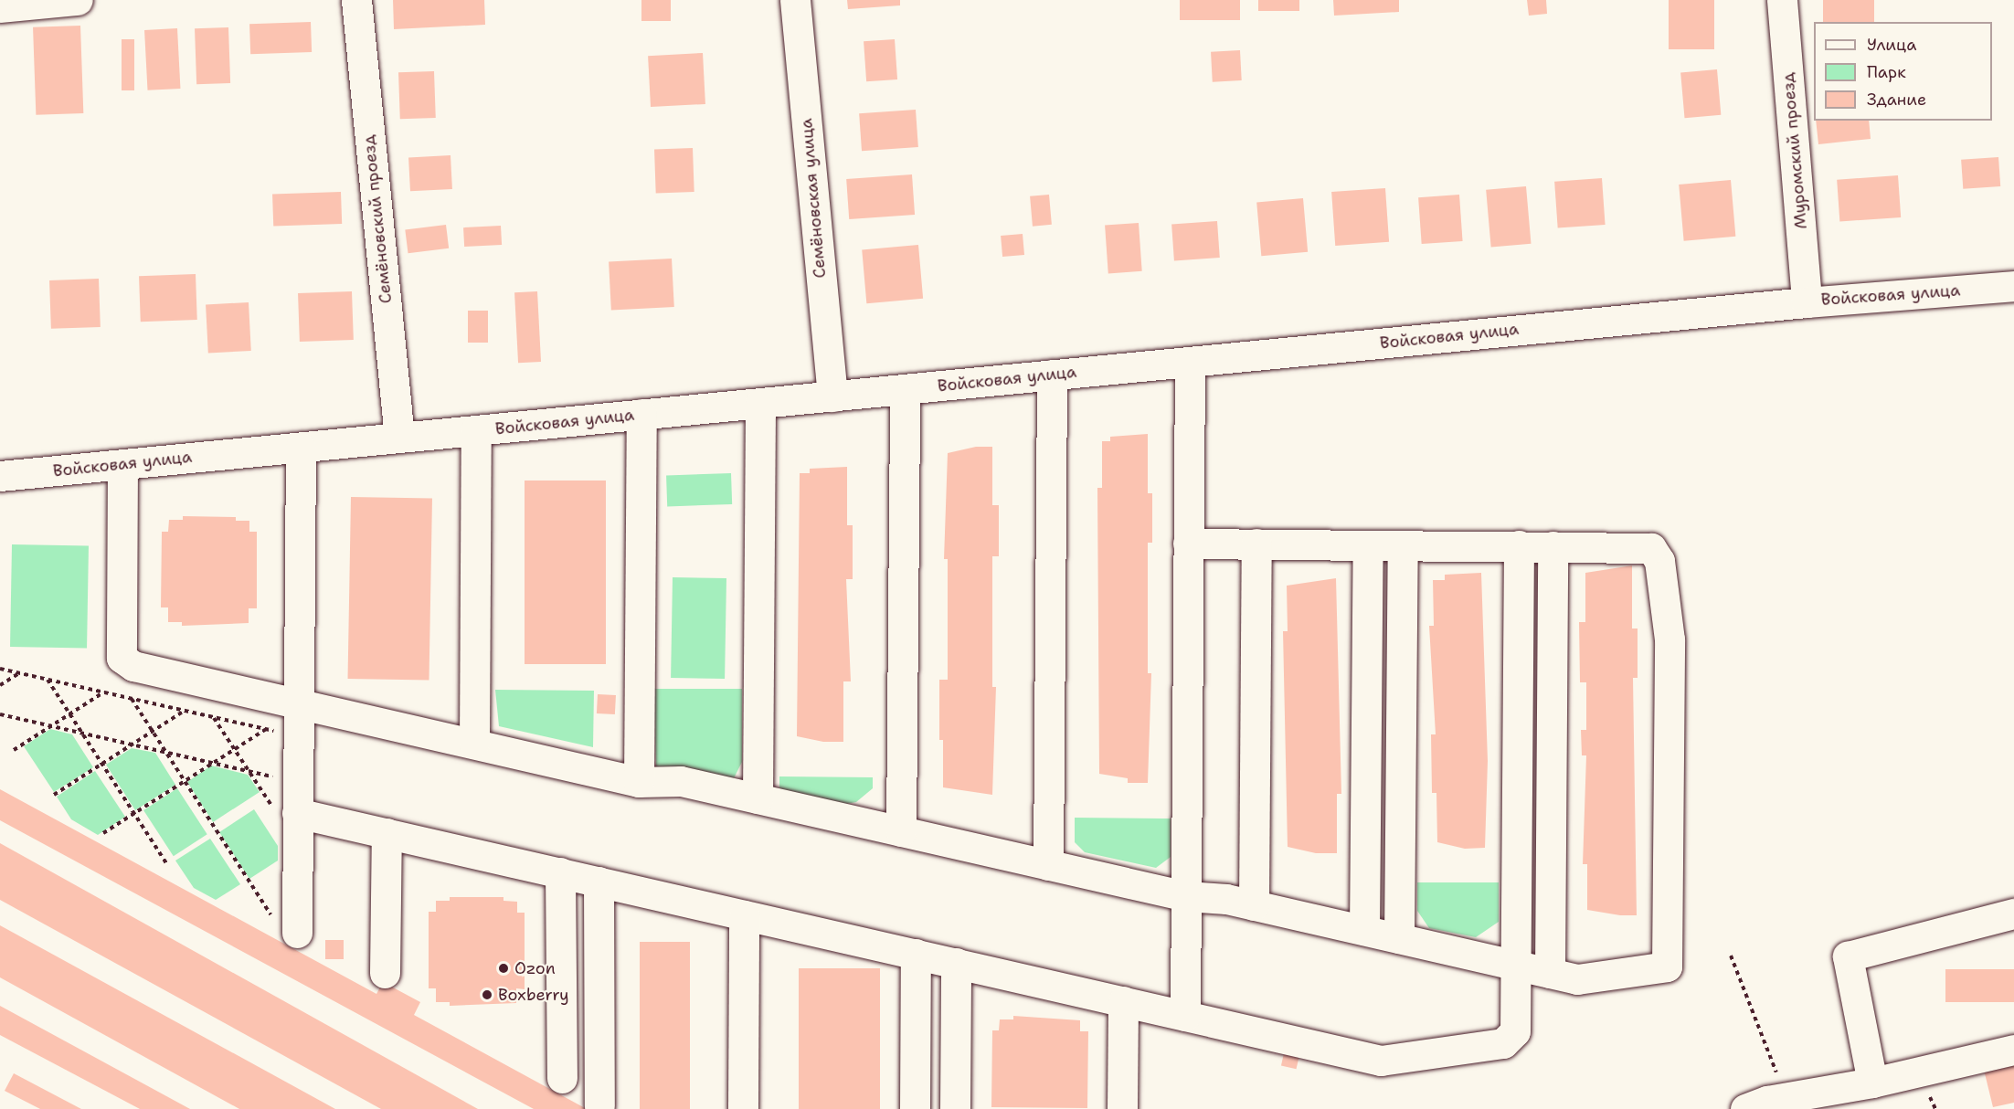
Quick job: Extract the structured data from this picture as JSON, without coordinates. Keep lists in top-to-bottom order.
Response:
{
  "streets": {
    "street": [
      "Муромский проезд",
      "Семёновская улица",
      "Семёновский проезд",
      "Войсковая улица"
    ]
  },
  "crossings": [
    ["Муромский проезд", "Войсковая улица"],
    ["Семёновская улица", "Войсковая улица"],
    ["Семёновский проезд", "Войсковая улица"]
  ],
  "places": ["Ozon", "Boxberry"],
  "legend": ["Улица", "Парк", "Здание"]
}
